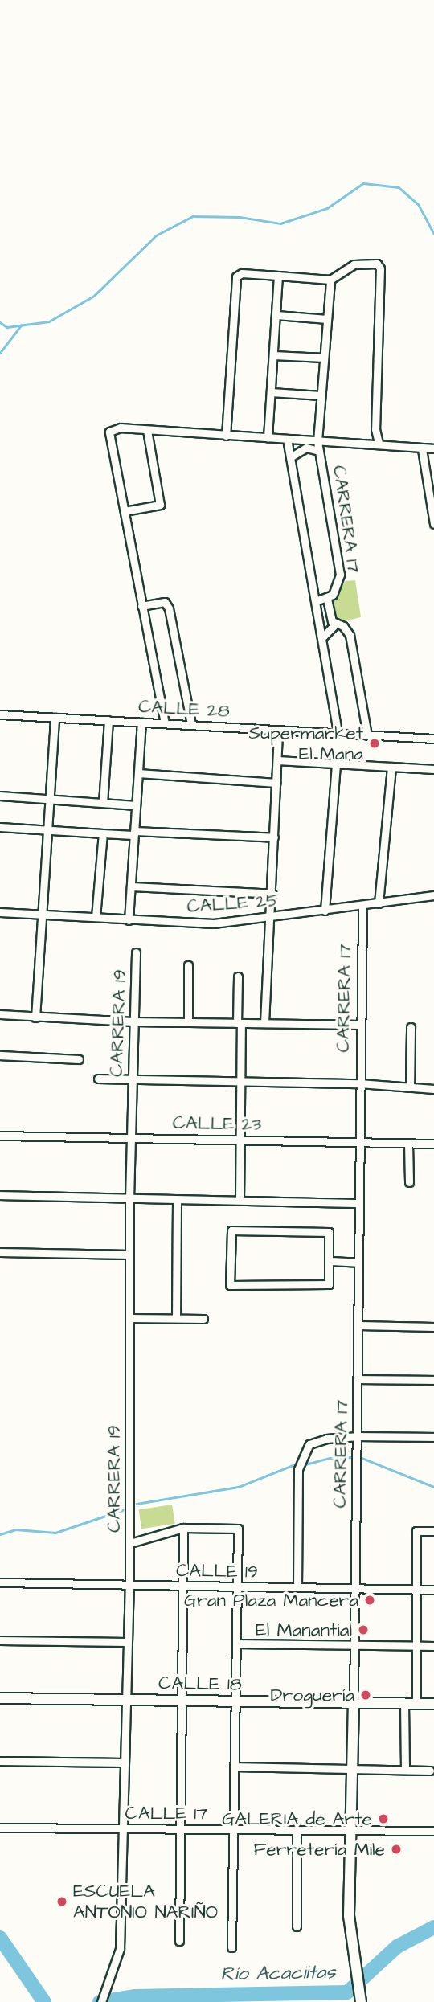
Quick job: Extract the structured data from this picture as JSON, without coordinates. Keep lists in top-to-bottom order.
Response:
{
  "streets": {
    "street": [
      "CARRERA 17",
      "CALLE 28",
      "CALLE 25",
      "CARRERA 19",
      "CALLE 23",
      "CALLE 19",
      "CALLE 18",
      "CALLE 17"
    ]
  },
  "crossings": [
    ["CARRERA 17", "CALLE 25"],
    ["CARRERA 17", "CALLE 23"],
    ["CARRERA 17", "CALLE 19"],
    ["CARRERA 17", "CALLE 18"],
    ["CARRERA 17", "CALLE 17"],
    ["CARRERA 19", "CALLE 23"],
    ["CARRERA 19", "CALLE 19"],
    ["CARRERA 19", "CALLE 18"],
    ["CARRERA 19", "CALLE 17"]
  ],
  "water": ["Río Acaciitas"],
  "places": [
    "Supermarket El Mana",
    "Gran Plaza Mancera",
    "El Manantial",
    "Droguería",
    "GALERIA de Arte",
    "Ferretería Mile",
    "ESCUELA ANTONIO NARIÑO"
  ]
}
